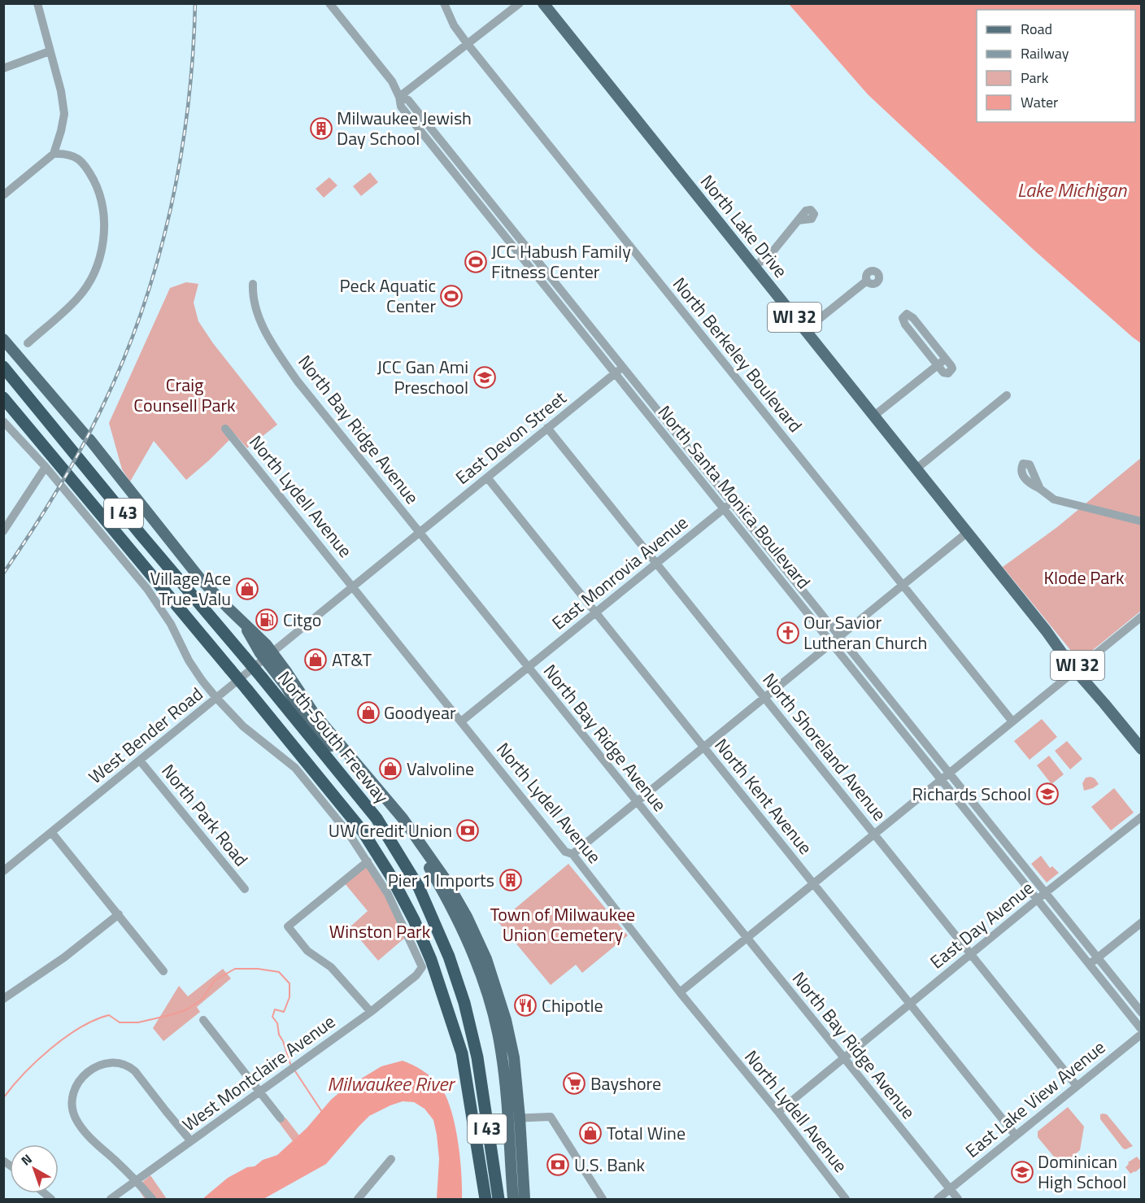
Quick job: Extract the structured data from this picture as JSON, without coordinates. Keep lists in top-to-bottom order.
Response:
{
  "streets": {
    "highway": ["I 43", "North-South Freeway"],
    "main road": ["North Lake Drive", "WI 32"],
    "street": [
      "North Berkeley Boulevard",
      "North Bay Ridge Avenue",
      "East Devon Street",
      "North Lydell Avenue",
      "North Santa Monica Boulevard",
      "East Monrovia Avenue",
      "West Bender Road",
      "North Shoreland Avenue",
      "North Kent Avenue",
      "North Park Road",
      "East Day Avenue",
      "West Montclaire Avenue",
      "East Lake View Avenue"
    ]
  },
  "crossings": [
    ["North Bay Ridge Avenue", "East Devon Street"],
    ["North Bay Ridge Avenue", "East Monrovia Avenue"],
    ["North Bay Ridge Avenue", "East Day Avenue"],
    ["North Bay Ridge Avenue", "East Lake View Avenue"],
    ["East Devon Street", "North Lydell Avenue"],
    ["East Devon Street", "North Santa Monica Boulevard"],
    ["East Devon Street", "West Bender Road"],
    ["East Devon Street", "North Shoreland Avenue"],
    ["East Devon Street", "North Kent Avenue"],
    ["North Lydell Avenue", "East Monrovia Avenue"],
    ["North Lydell Avenue", "West Bender Road"],
    ["North Lydell Avenue", "East Day Avenue"],
    ["North Santa Monica Boulevard", "East Monrovia Avenue"],
    ["North Santa Monica Boulevard", "East Day Avenue"],
    ["North Santa Monica Boulevard", "East Lake View Avenue"],
    ["East Monrovia Avenue", "North Shoreland Avenue"],
    ["East Monrovia Avenue", "North Kent Avenue"],
    ["West Bender Road", "North Park Road"],
    ["North Shoreland Avenue", "East Day Avenue"],
    ["North Shoreland Avenue", "East Lake View Avenue"],
    ["North Kent Avenue", "East Day Avenue"],
    ["North Kent Avenue", "East Lake View Avenue"]
  ],
  "water": ["Lake Michigan", "Milwaukee River"],
  "parks": [
    "Craig Counsell Park",
    "Klode Park",
    "Town of Milwaukee Union Cemetery",
    "Winston Park"
  ],
  "places": {
    "building": ["Milwaukee Jewish Day School", "Pier 1 Imports"],
    "sports": ["JCC Habush Family Fitness Center", "Peck Aquatic Center"],
    "school or university": ["JCC Gan Ami Preschool", "Richards School", "Dominican High School"],
    "shop": [
      "Village Ace True-Valu",
      "AT&T",
      "Goodyear",
      "Valvoline",
      "Total Wine"
    ],
    "fuel station": ["Citgo"],
    "church": ["Our Savior Lutheran Church"],
    "bank": ["UW Credit Union", "U.S. Bank"],
    "restaurant": ["Chipotle"],
    "supermarket": ["Bayshore"]
  },
  "legend": [
    "Road",
    "Railway",
    "Park",
    "Water"
  ],
  "north": "top left"
}
